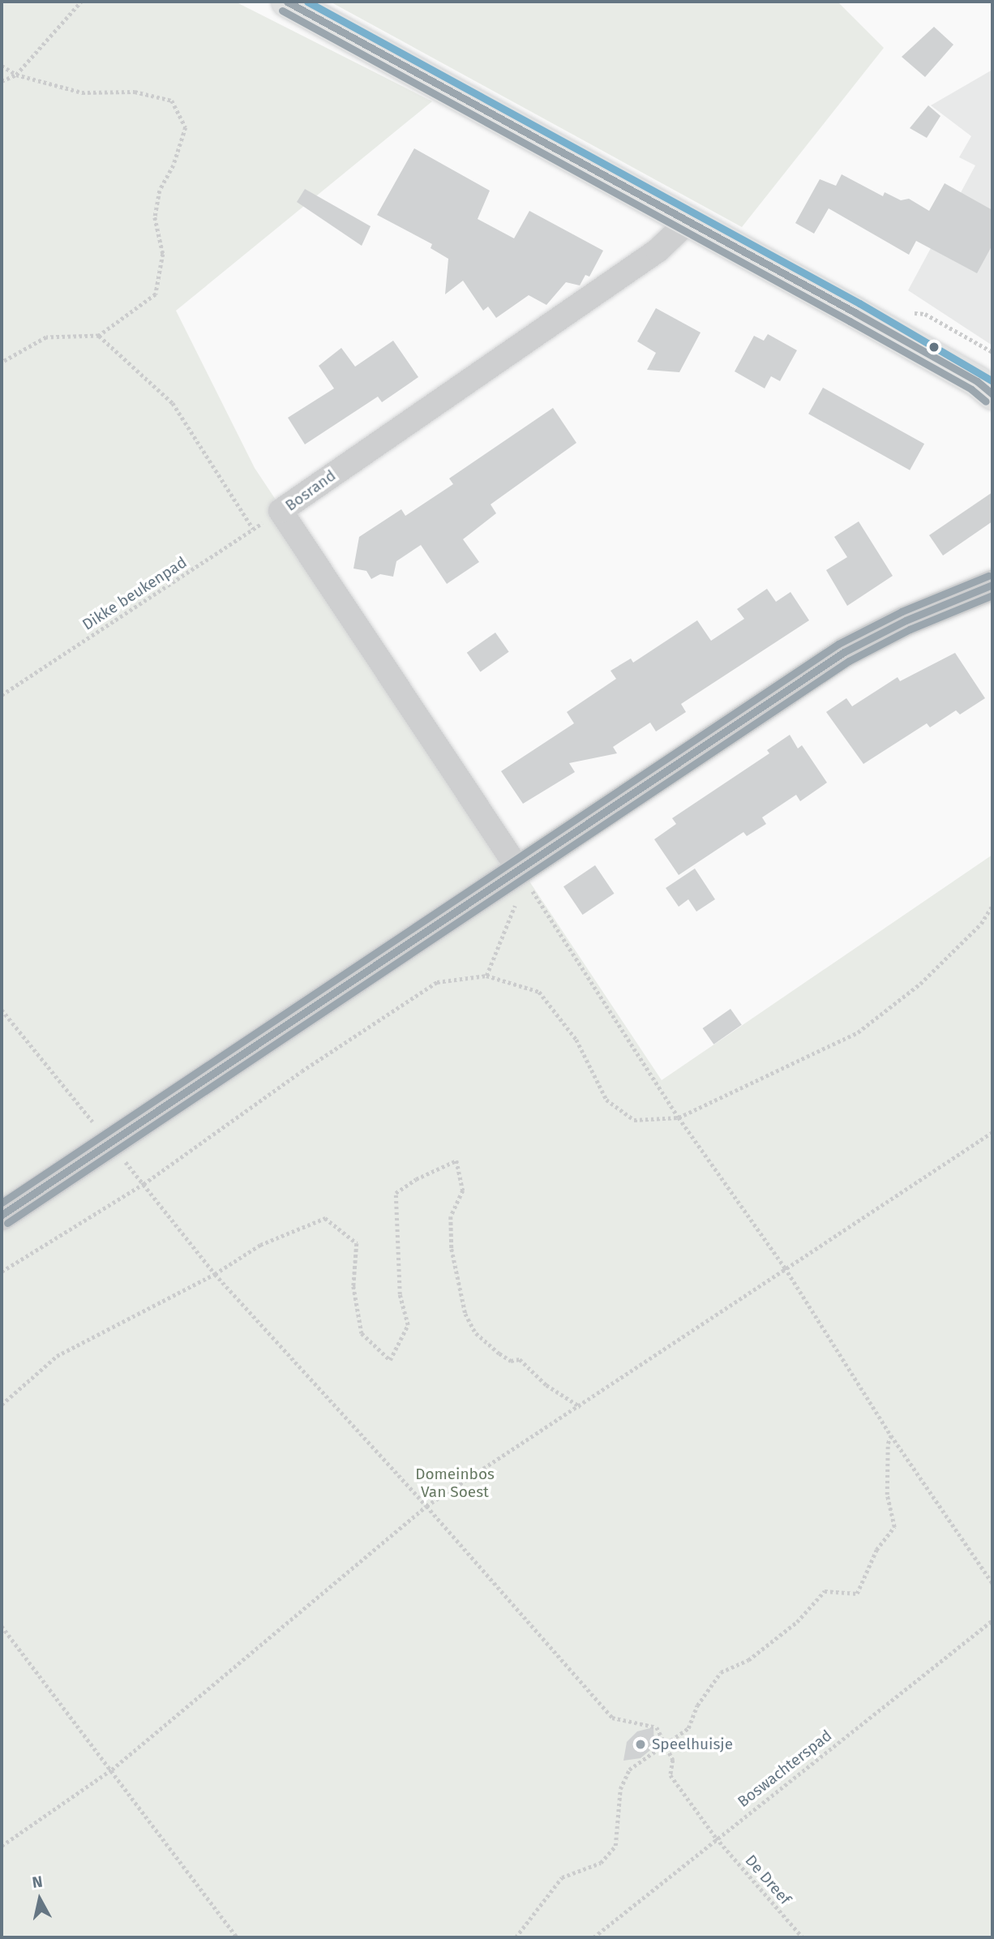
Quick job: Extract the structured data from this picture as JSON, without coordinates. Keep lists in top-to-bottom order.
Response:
{
  "streets": {
    "street": ["Bosrand"],
    "path": ["Dikke beukenpad", "Boswachterspad", "De Dreef"]
  },
  "crossings": [
    ["Bosrand", "Dikke beukenpad"],
    ["Boswachterspad", "De Dreef"]
  ],
  "parks": ["Domeinbos Van Soest"],
  "places": ["Speelhuisje"],
  "north": "top"
}
